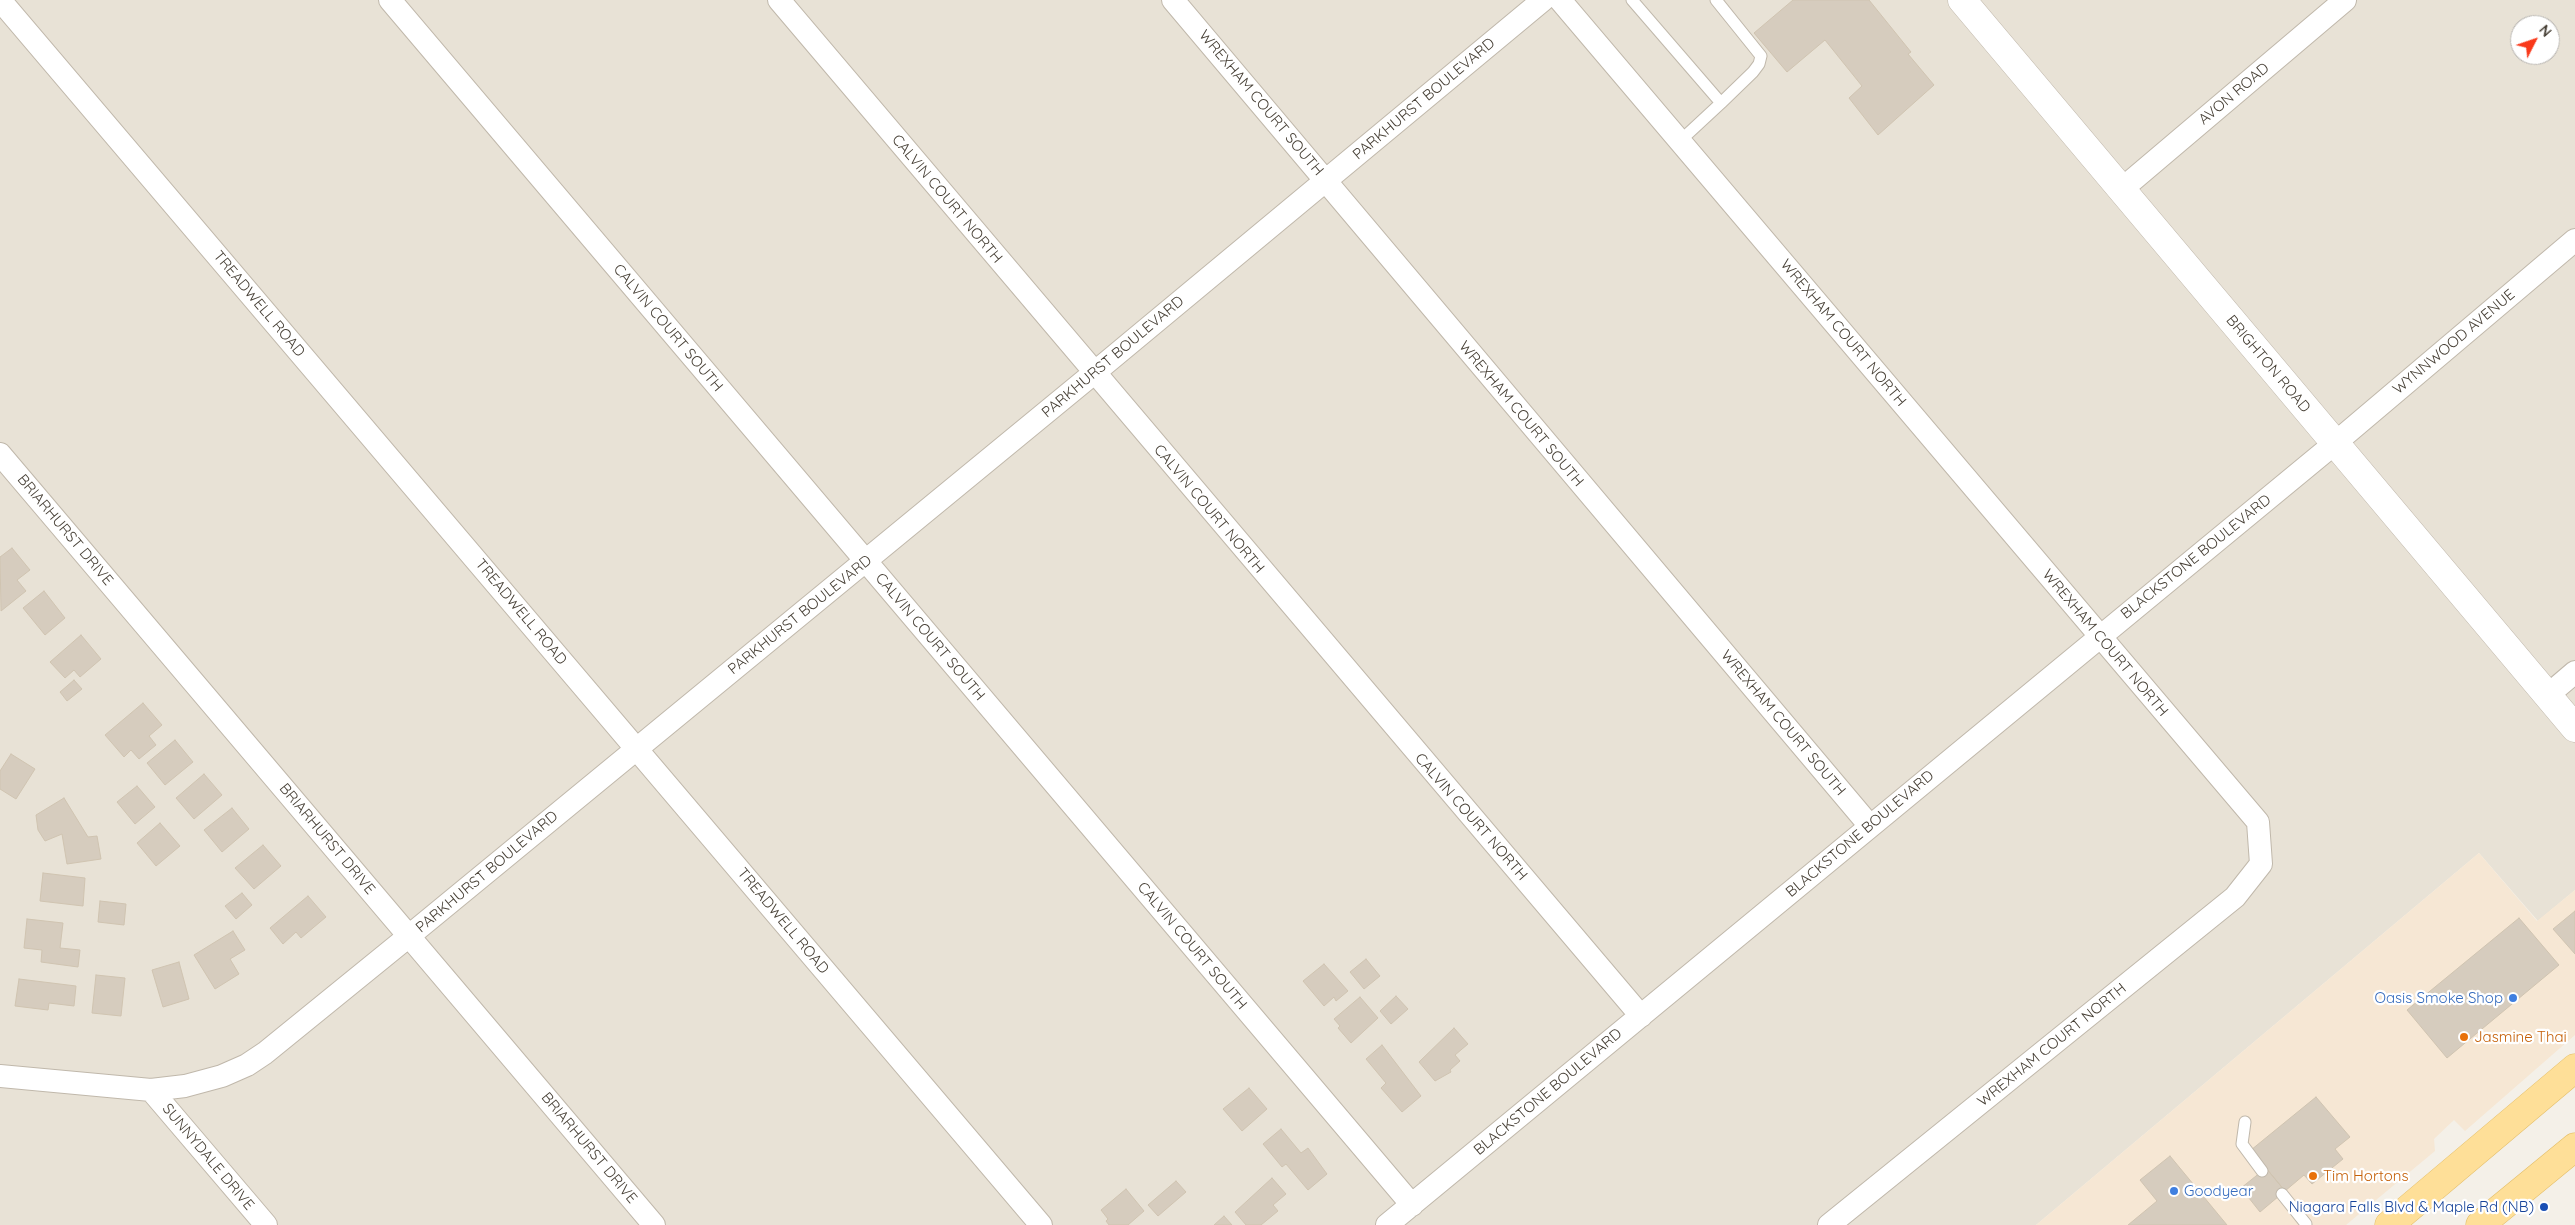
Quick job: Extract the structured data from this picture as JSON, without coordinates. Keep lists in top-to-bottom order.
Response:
{
  "streets": {
    "street": [
      "AVON ROAD",
      "PARKHURST BOULEVARD",
      "WREXHAM COURT SOUTH",
      "CALVIN COURT NORTH",
      "TREADWELL ROAD",
      "CALVIN COURT SOUTH",
      "WREXHAM COURT NORTH",
      "WYNNWOOD AVENUE",
      "BRIGHTON ROAD",
      "BRIARHURST DRIVE",
      "BLACKSTONE BOULEVARD",
      "SUNNYDALE DRIVE"
    ]
  },
  "crossings": [
    ["AVON ROAD", "BRIGHTON ROAD"],
    ["PARKHURST BOULEVARD", "WREXHAM COURT SOUTH"],
    ["PARKHURST BOULEVARD", "CALVIN COURT NORTH"],
    ["PARKHURST BOULEVARD", "TREADWELL ROAD"],
    ["PARKHURST BOULEVARD", "CALVIN COURT SOUTH"],
    ["PARKHURST BOULEVARD", "BRIARHURST DRIVE"],
    ["PARKHURST BOULEVARD", "SUNNYDALE DRIVE"],
    ["WREXHAM COURT SOUTH", "BLACKSTONE BOULEVARD"],
    ["CALVIN COURT NORTH", "BLACKSTONE BOULEVARD"],
    ["CALVIN COURT SOUTH", "BLACKSTONE BOULEVARD"],
    ["WREXHAM COURT NORTH", "BLACKSTONE BOULEVARD"],
    ["WYNNWOOD AVENUE", "BRIGHTON ROAD"],
    ["WYNNWOOD AVENUE", "BLACKSTONE BOULEVARD"],
    ["BRIGHTON ROAD", "BLACKSTONE BOULEVARD"]
  ],
  "places": [
    "Oasis Smoke Shop",
    "Jasmine Thai",
    "Tim Hortons",
    "Goodyear",
    "Niagara Falls Blvd & Maple Rd (NB)"
  ],
  "north": "top right"
}
